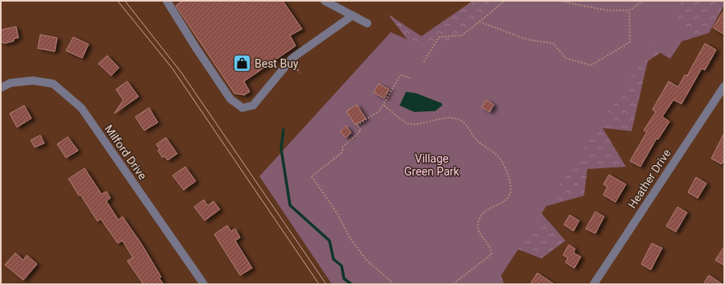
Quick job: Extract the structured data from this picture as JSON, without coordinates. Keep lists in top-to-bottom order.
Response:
{
  "streets": {
    "street": ["Milford Drive", "Heather Drive"]
  },
  "parks": ["Village Green Park"],
  "places": {
    "shop": ["Best Buy"]
  }
}
